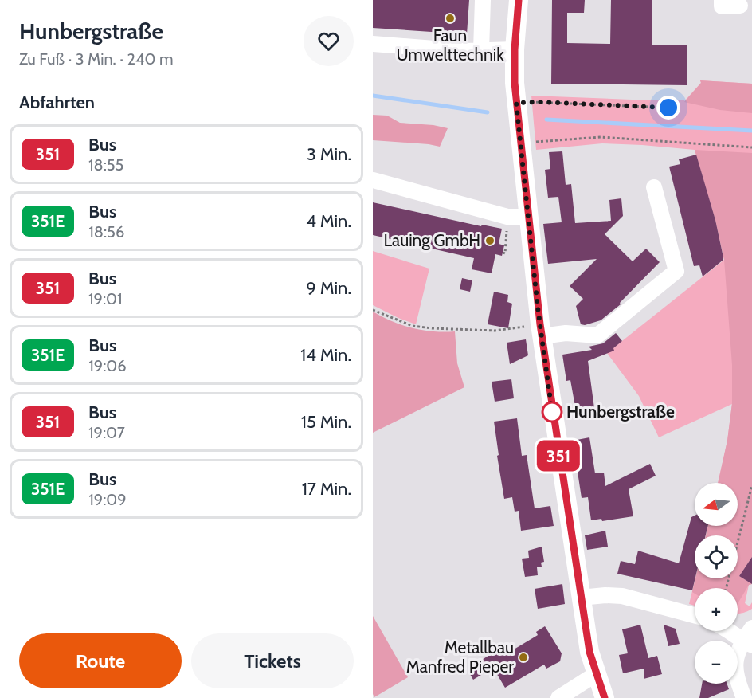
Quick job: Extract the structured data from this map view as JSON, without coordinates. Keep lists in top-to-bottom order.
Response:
{
  "places": [
    "Faun Umwelttechnik",
    "Lauing GmbH",
    "Hunbergstraße",
    "Metallbau Manfred Pieper"
  ],
  "lines": ["bus line 351"],
  "north": "left",
  "page": {
    "heading": [
      ["Hunbergstraße", "Zu Fuß · 3 Min. · 240 m"],
      "Abfahrten"
    ],
    "on_map": "351",
    "list": [
      {
        "mark": "351",
        "name": "Bus",
        "note": "18:55",
        "value": "3 Min."
      },
      {
        "mark": "351E",
        "name": "Bus",
        "note": "18:56",
        "value": "4 Min."
      },
      {
        "mark": "351",
        "name": "Bus",
        "note": "19:01",
        "value": "9 Min."
      },
      {
        "mark": "351E",
        "name": "Bus",
        "note": "19:06",
        "value": "14 Min."
      },
      {
        "mark": "351",
        "name": "Bus",
        "note": "19:07",
        "value": "15 Min."
      },
      {
        "mark": "351E",
        "name": "Bus",
        "note": "19:09",
        "value": "17 Min."
      }
    ],
    "map_buttons": ["+", "−"],
    "buttons": ["Route", "Tickets"]
  }
}
